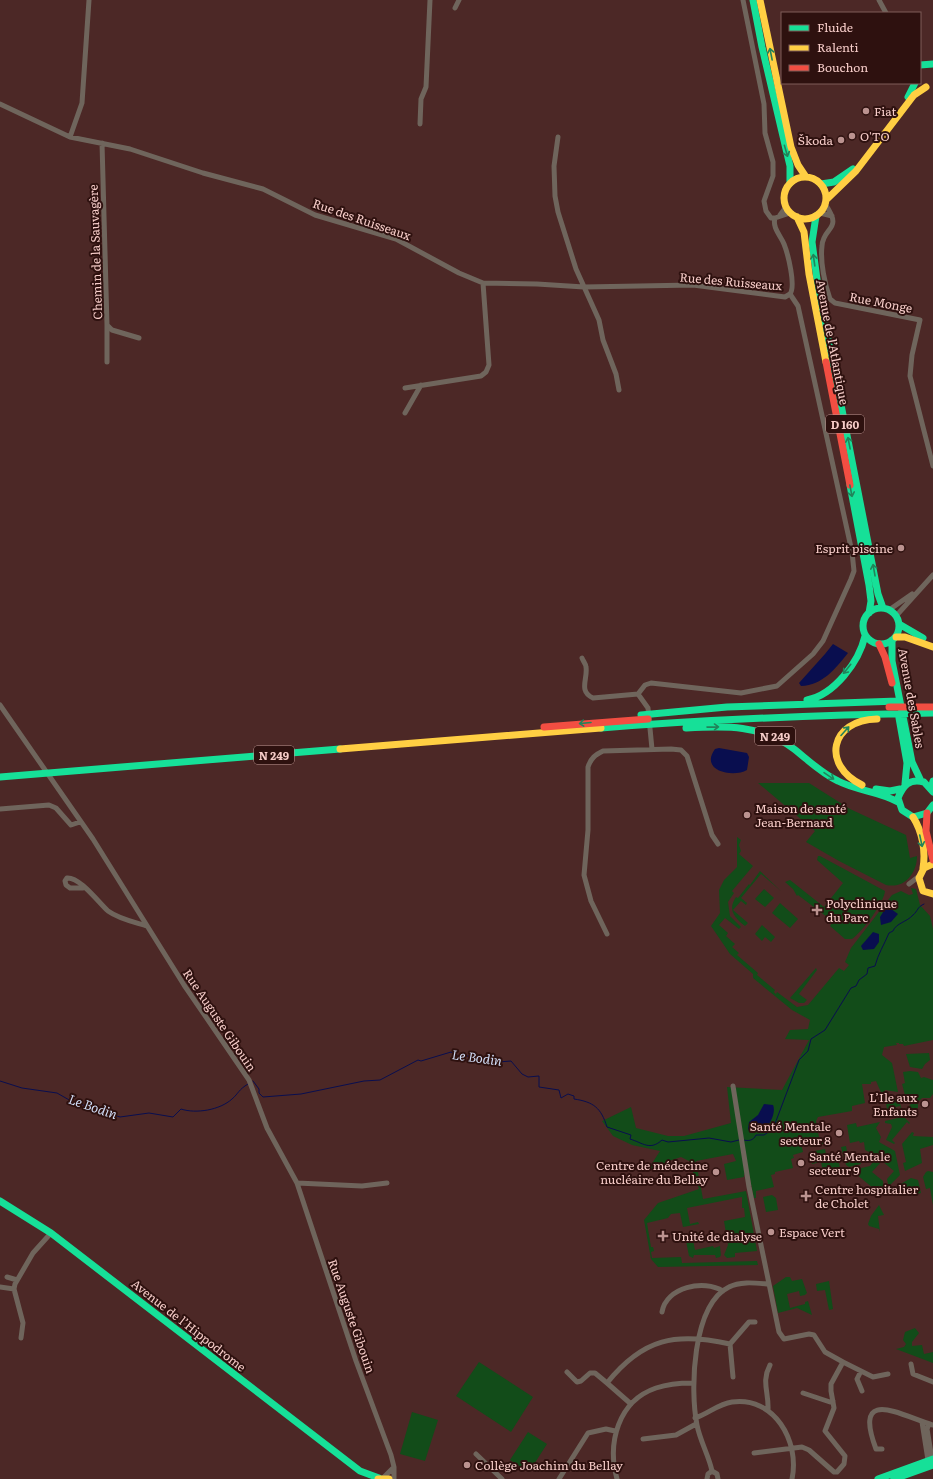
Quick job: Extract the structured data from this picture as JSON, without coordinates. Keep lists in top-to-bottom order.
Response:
{
  "streets": {
    "main road": [
      "Avenue de l’Atlantique",
      "D 160",
      "Avenue des Sables",
      "N 249",
      "Avenue de l’Hippodrome"
    ],
    "street": [
      "Rue des Ruisseaux",
      "Chemin de la Sauvagère",
      "Rue Monge",
      "Rue Auguste Gibouin"
    ]
  },
  "crossings": [
    ["Rue des Ruisseaux", "Chemin de la Sauvagère"],
    ["Avenue de l’Atlantique", "Avenue des Sables"],
    ["Avenue de l’Atlantique", "N 249"],
    ["Avenue des Sables", "N 249"]
  ],
  "water": ["Le Bodin"],
  "places": {
    "other": [
      "Fiat",
      "O'TO",
      "Škoda",
      "Esprit piscine",
      "Maison de santé Jean-Bernard",
      "L’Ile aux Enfants",
      "Santé Mentale secteur 8",
      "Santé Mentale secteur 9",
      "Centre de médecine nucléaire du Bellay",
      "Espace Vert",
      "Collège Joachim du Bellay"
    ],
    "health": ["Polyclinique du Parc", "Centre hospitalier de Cholet", "Unité de dialyse"]
  },
  "legend": ["Fluide", "Ralenti", "Bouchon"]
}
